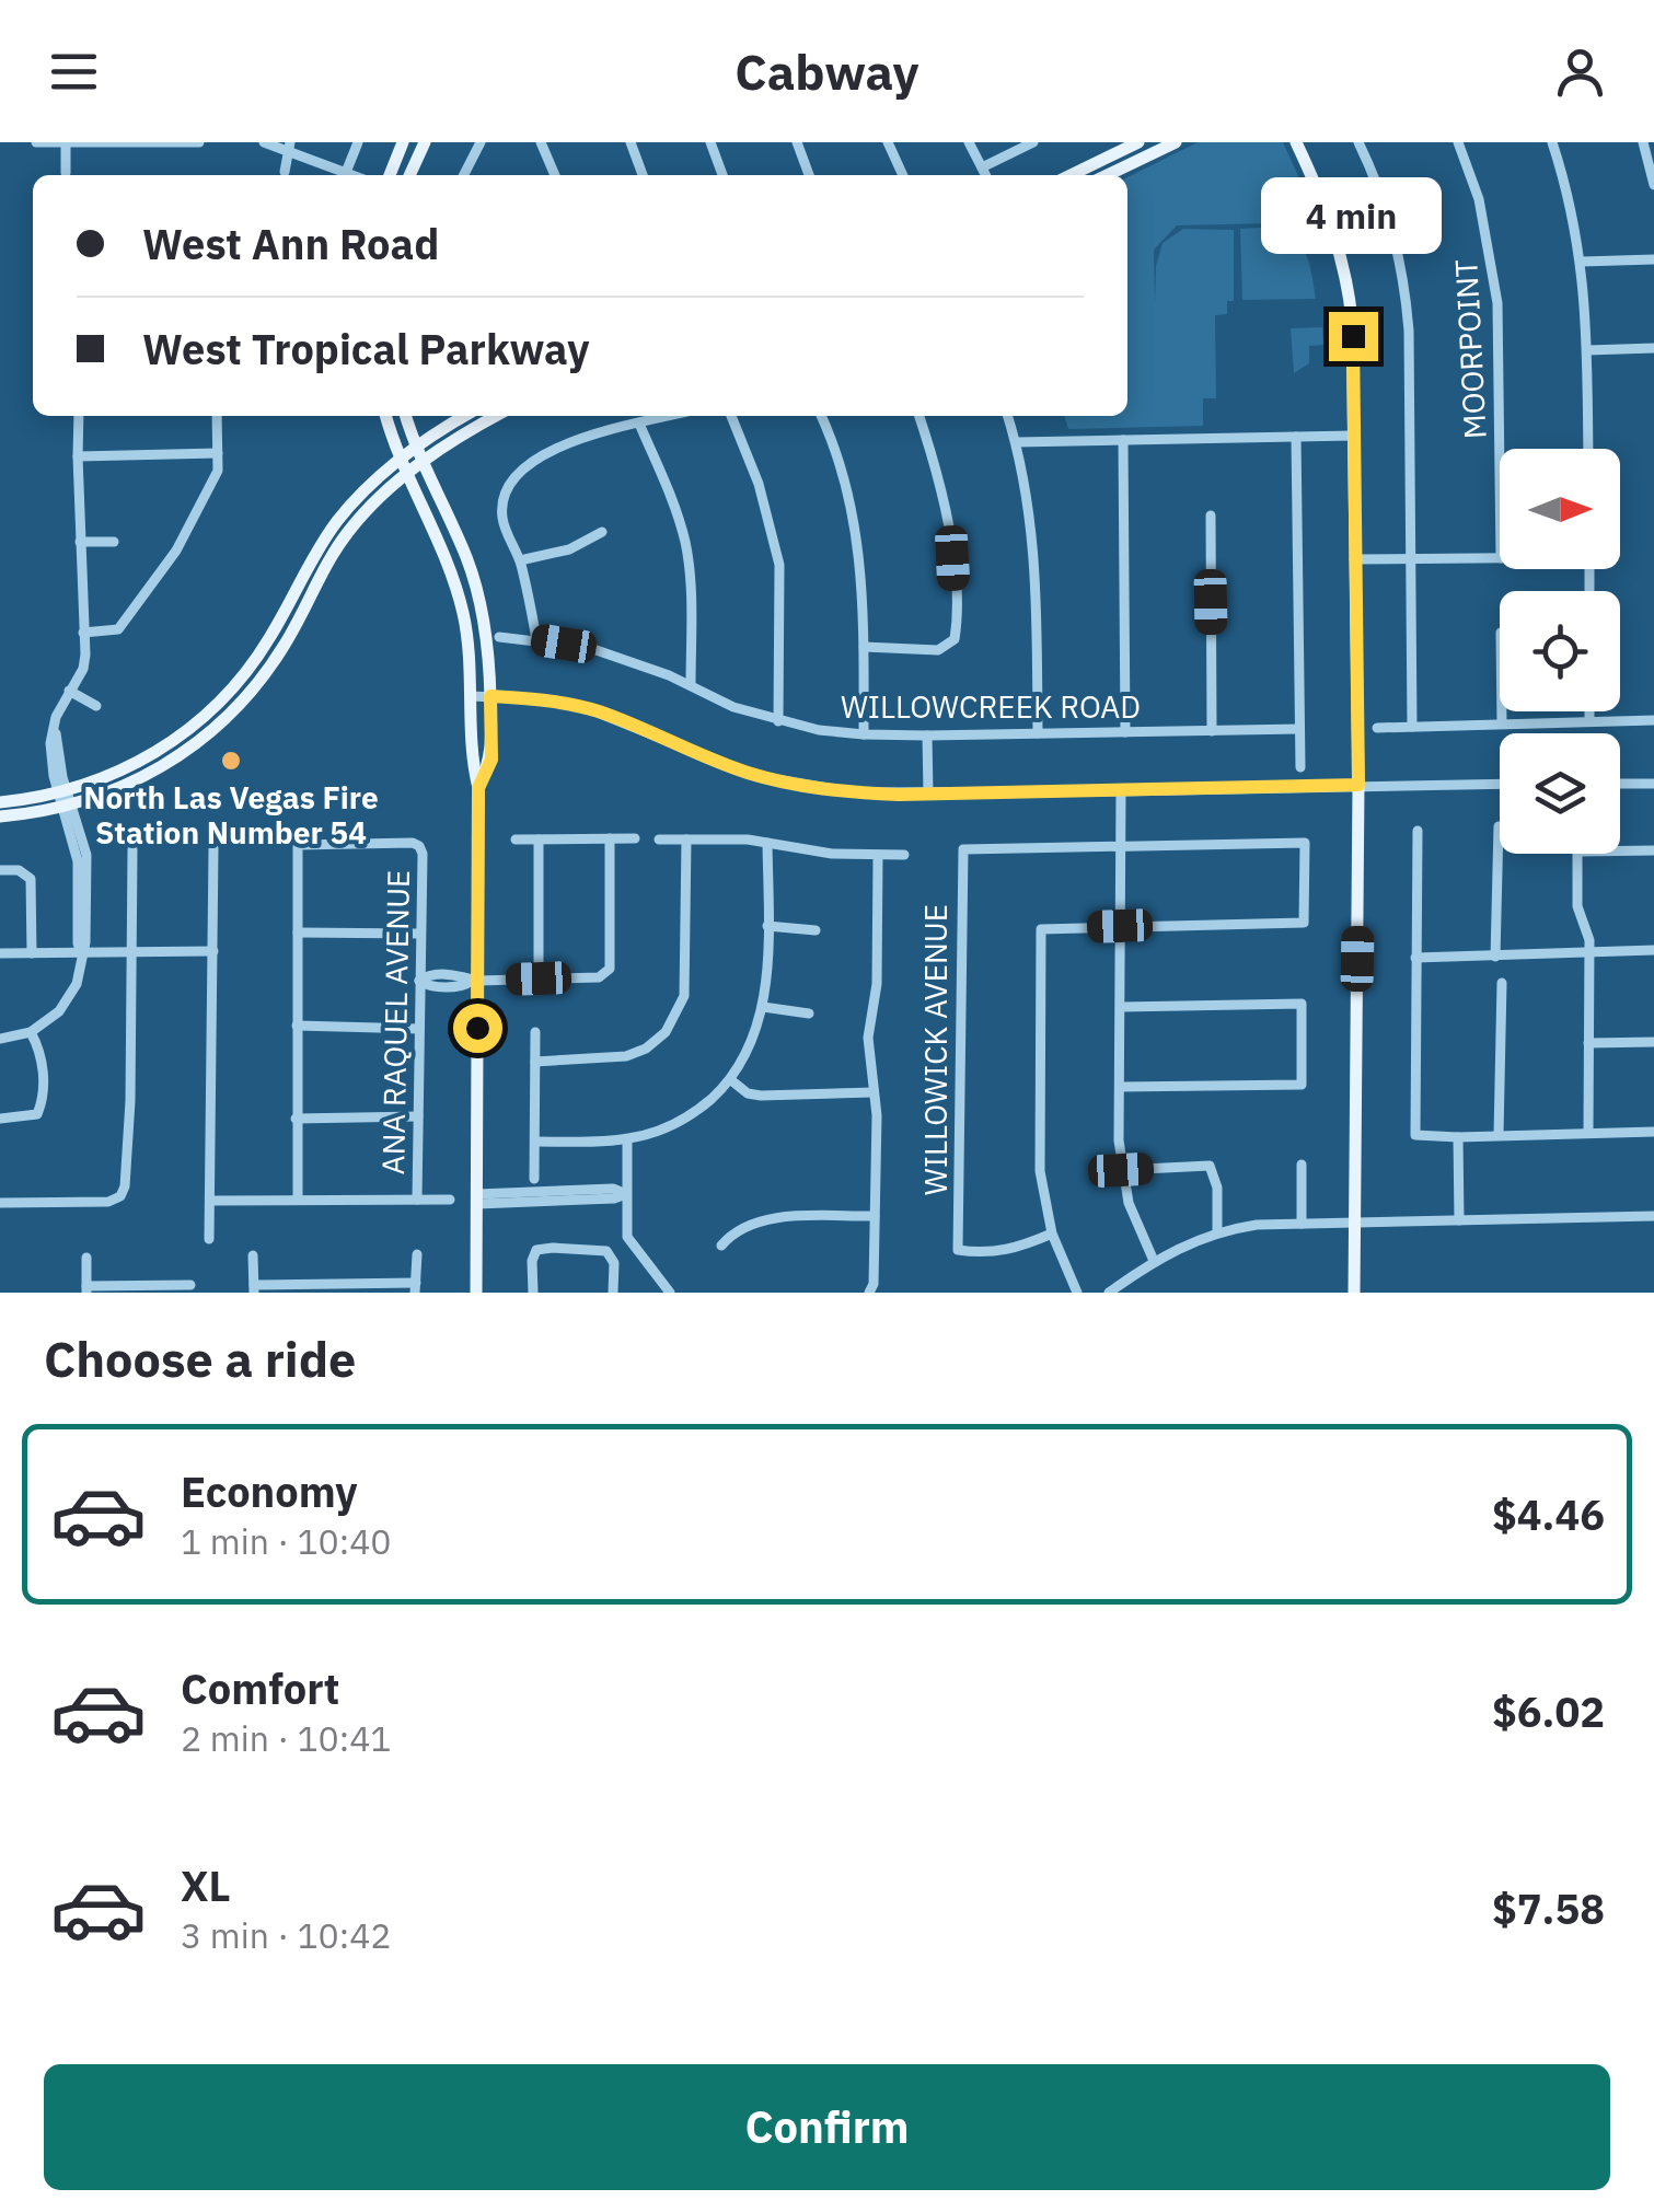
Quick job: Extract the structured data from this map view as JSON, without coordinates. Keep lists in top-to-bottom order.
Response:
{
  "streets": {
    "street": [
      "MOORPOINT",
      "WILLOWCREEK ROAD",
      "ANA RAQUEL AVENUE",
      "WILLOWICK AVENUE"
    ]
  },
  "places": ["North Las Vegas Fire Station Number 54"],
  "north": "right",
  "page": {
    "header": "Cabway",
    "banner": ["West Ann Road", "West Tropical Parkway"],
    "bubble": "4 min",
    "heading": "Choose a ride",
    "list": [
      {
        "name": "Economy",
        "note": "1 min · 10:40",
        "value": "$4.46"
      },
      {
        "name": "Comfort",
        "note": "2 min · 10:41",
        "value": "$6.02"
      },
      {
        "name": "XL",
        "note": "3 min · 10:42",
        "value": "$7.58"
      }
    ],
    "buttons": "Confirm"
  }
}
